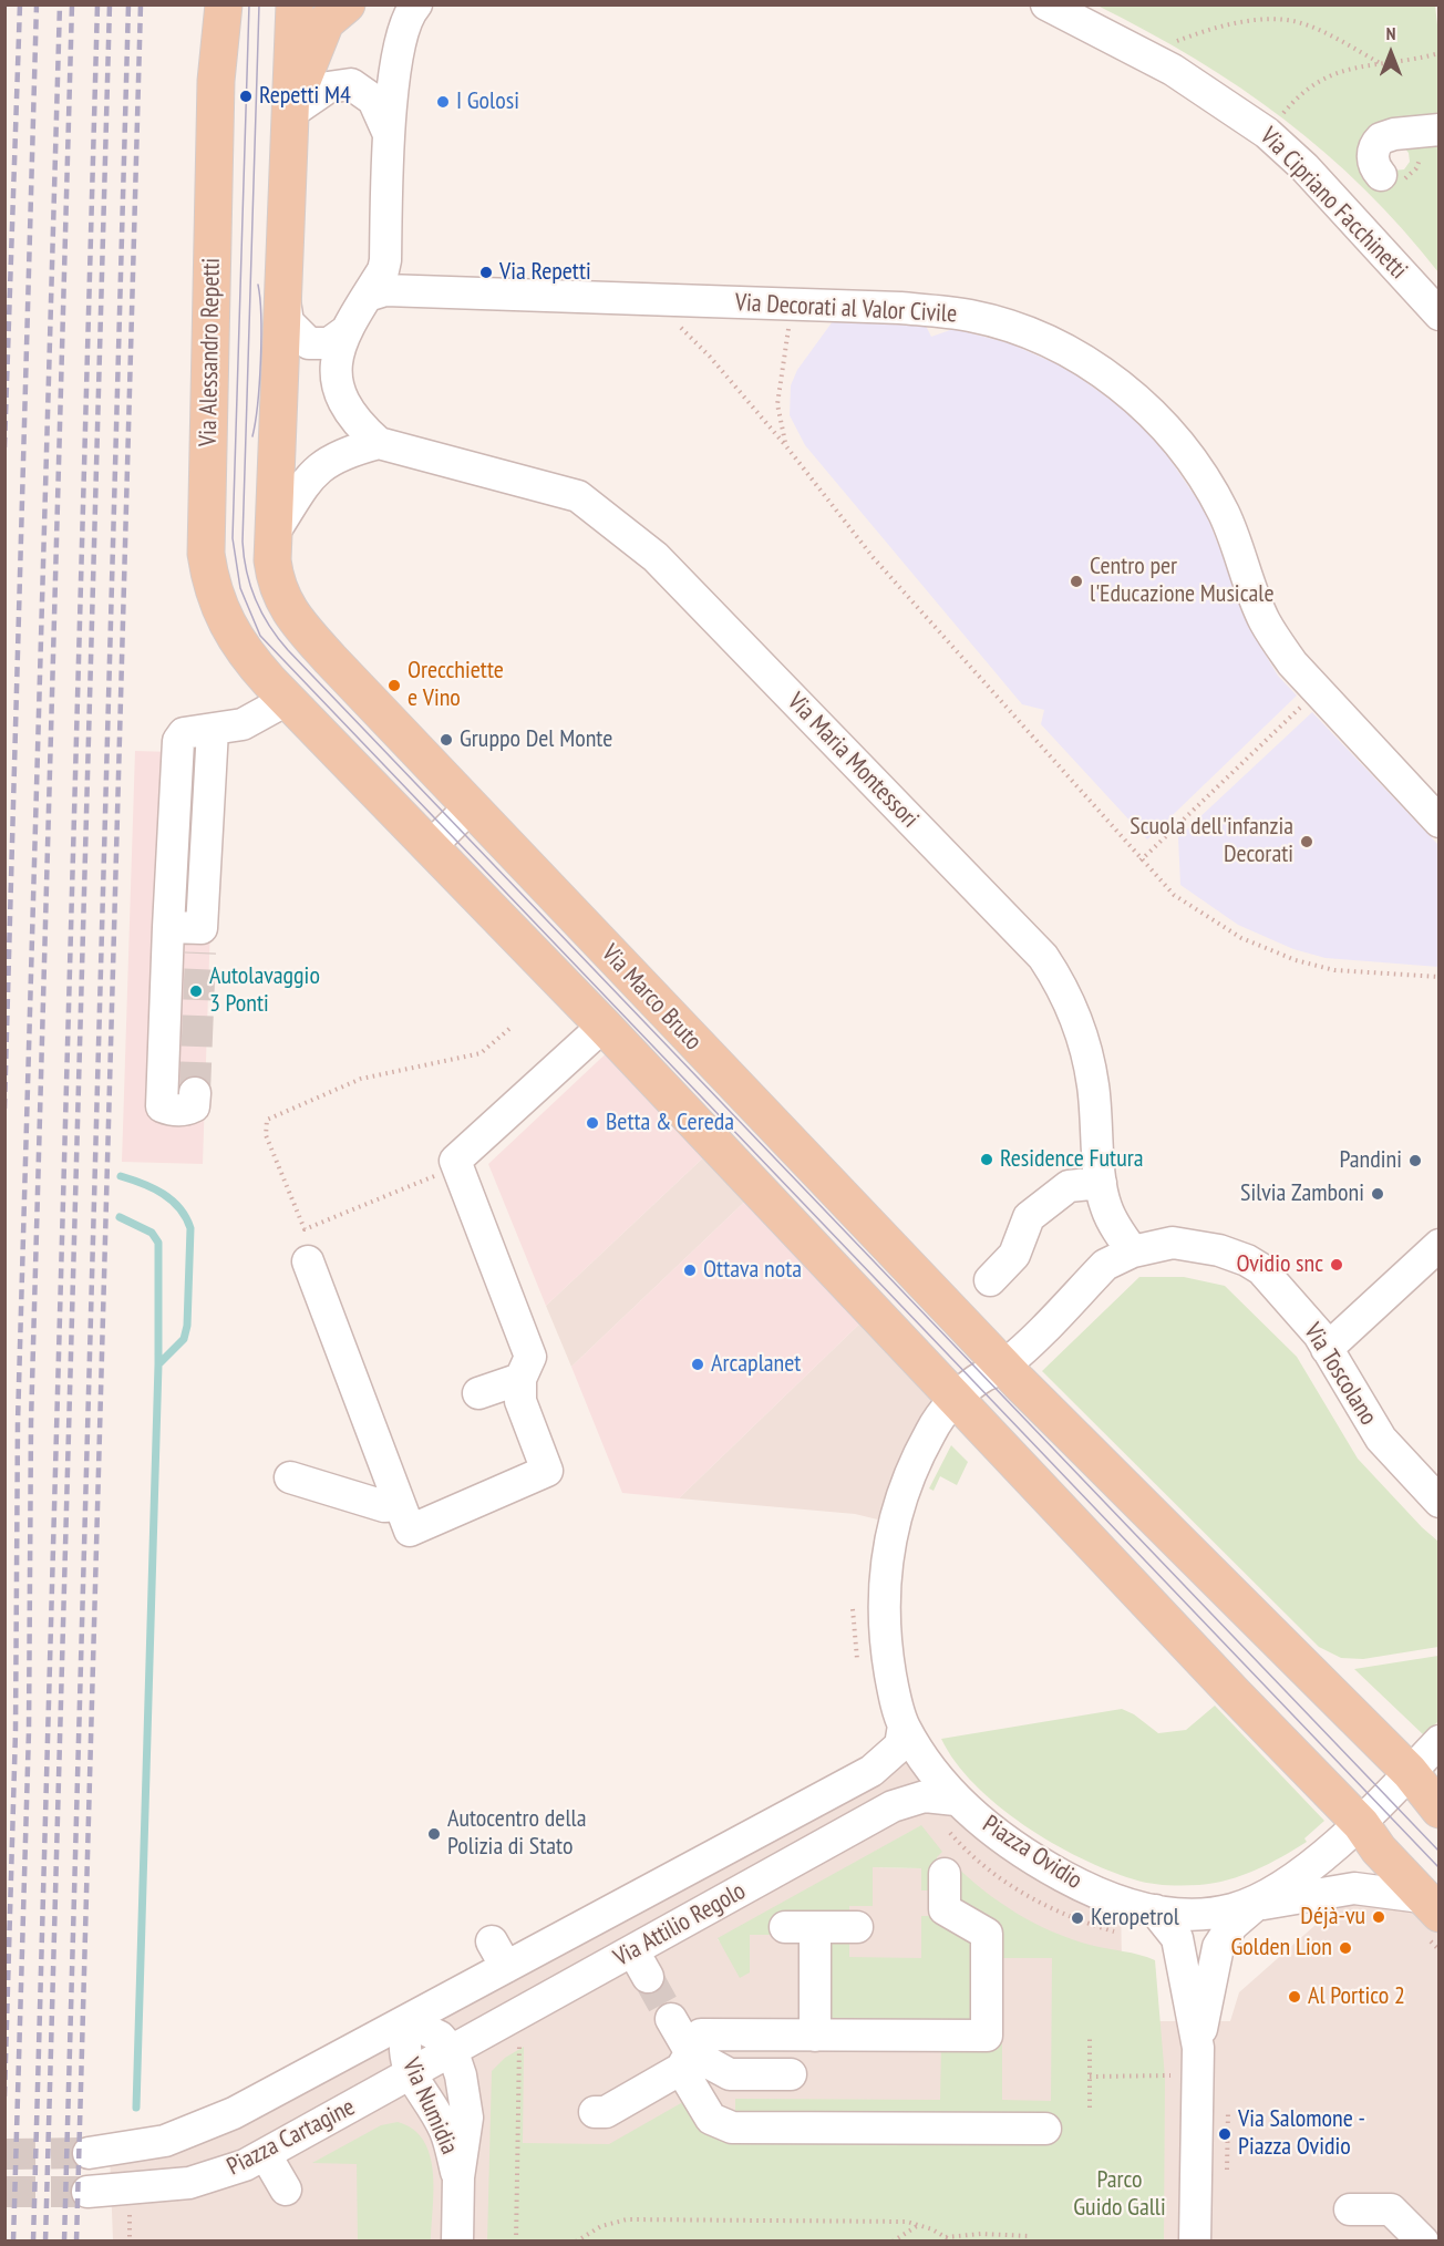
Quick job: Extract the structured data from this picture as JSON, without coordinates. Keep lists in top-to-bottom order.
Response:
{
  "streets": {
    "main road": ["Via Alessandro Repetti", "Via Marco Bruto"],
    "street": [
      "Via Cipriano Facchinetti",
      "Via Decorati al Valor Civile",
      "Via Maria Montessori",
      "Via Toscolano",
      "Piazza Ovidio",
      "Via Attilio Regolo",
      "Via Numidia",
      "Piazza Cartagine"
    ]
  },
  "crossings": [
    ["Via Maria Montessori", "Via Toscolano"],
    ["Via Marco Bruto", "Via Toscolano"],
    ["Via Marco Bruto", "Piazza Ovidio"],
    ["Via Toscolano", "Piazza Ovidio"],
    ["Piazza Ovidio", "Via Attilio Regolo"],
    ["Via Attilio Regolo", "Via Numidia"],
    ["Via Attilio Regolo", "Piazza Cartagine"],
    ["Via Numidia", "Piazza Cartagine"]
  ],
  "parks": ["Parco Guido Galli"],
  "places": [
    "Repetti M4",
    "I Golosi",
    "Via Repetti",
    "Centro per l'Educazione Musicale",
    "Orecchiette e Vino",
    "Gruppo Del Monte",
    "Scuola dell'infanzia Decorati",
    "Autolavaggio 3 Ponti",
    "Betta & Cereda",
    "Residence Futura",
    "Pandini",
    "Silvia Zamboni",
    "Ovidio snc",
    "Ottava nota",
    "Arcaplanet",
    "Autocentro della Polizia di Stato",
    "Déjà-vu",
    "Keropetrol",
    "Golden Lion",
    "Al Portico 2",
    "Via Salomone - Piazza Ovidio"
  ],
  "north": "top"
}
